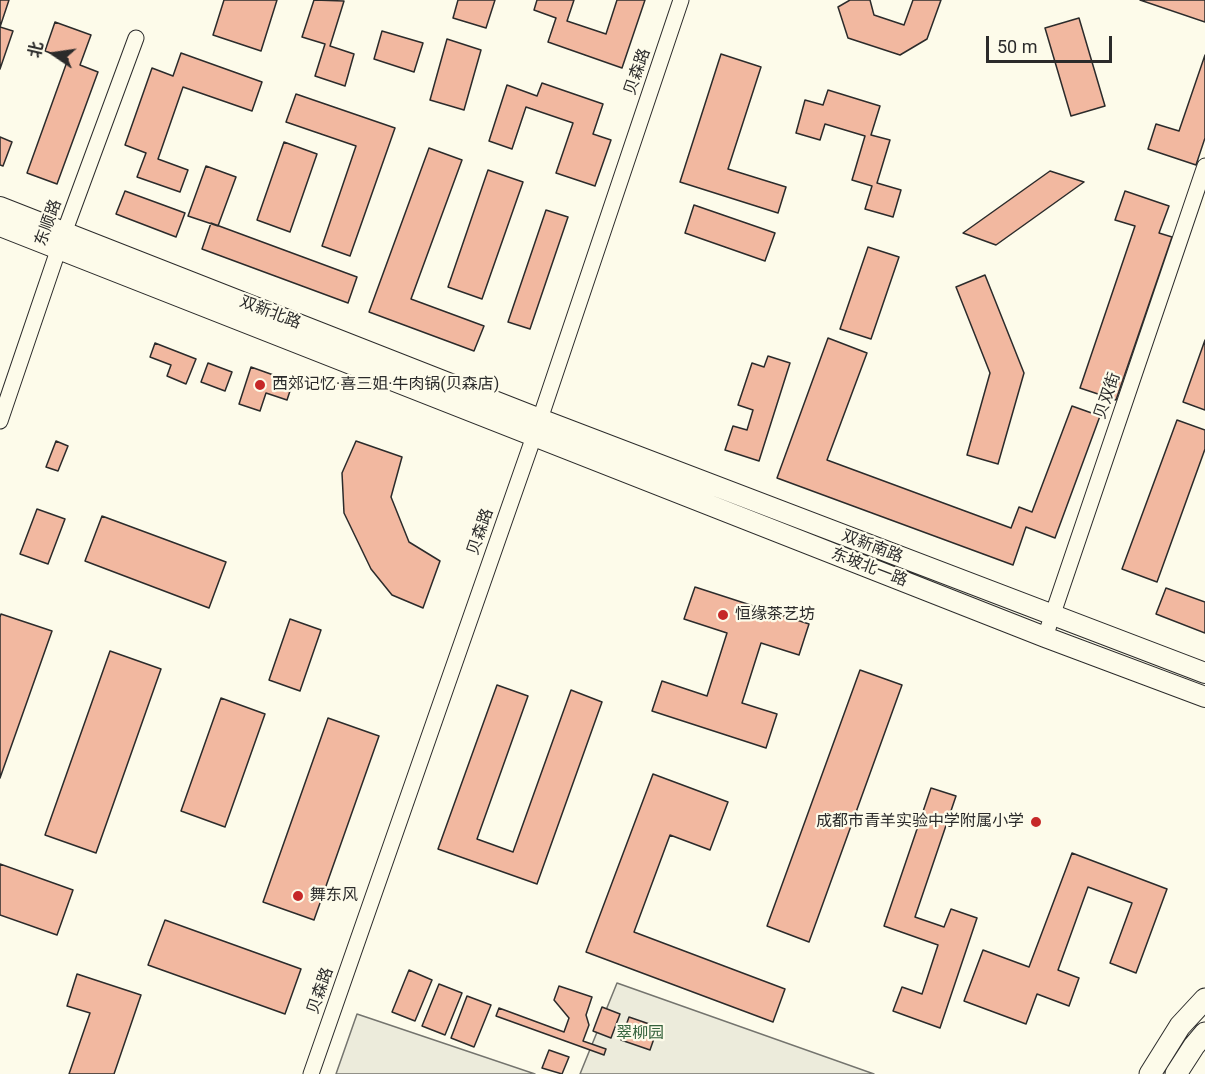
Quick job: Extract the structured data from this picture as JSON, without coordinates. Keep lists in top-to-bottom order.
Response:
{
  "streets": {
    "street": [
      "贝森路",
      "东顺路",
      "双新北路",
      "贝双街",
      "双新南路",
      "东坡北一路"
    ]
  },
  "crossings": [
    ["贝森路", "双新北路"],
    ["贝森路", "双新南路"],
    ["贝森路", "东坡北一路"],
    ["东顺路", "双新北路"],
    ["双新北路", "双新南路"],
    ["双新北路", "东坡北一路"],
    ["贝双街", "双新南路"],
    ["贝双街", "东坡北一路"],
    ["双新南路", "东坡北一路"]
  ],
  "parks": ["翠柳园"],
  "places": [
    "西郊记忆·喜三姐·牛肉锅(贝森店)",
    "恒缘茶艺坊",
    "成都市青羊实验中学附属小学",
    "舞东风"
  ],
  "scale_bar": "50 m",
  "north": "left"
}
